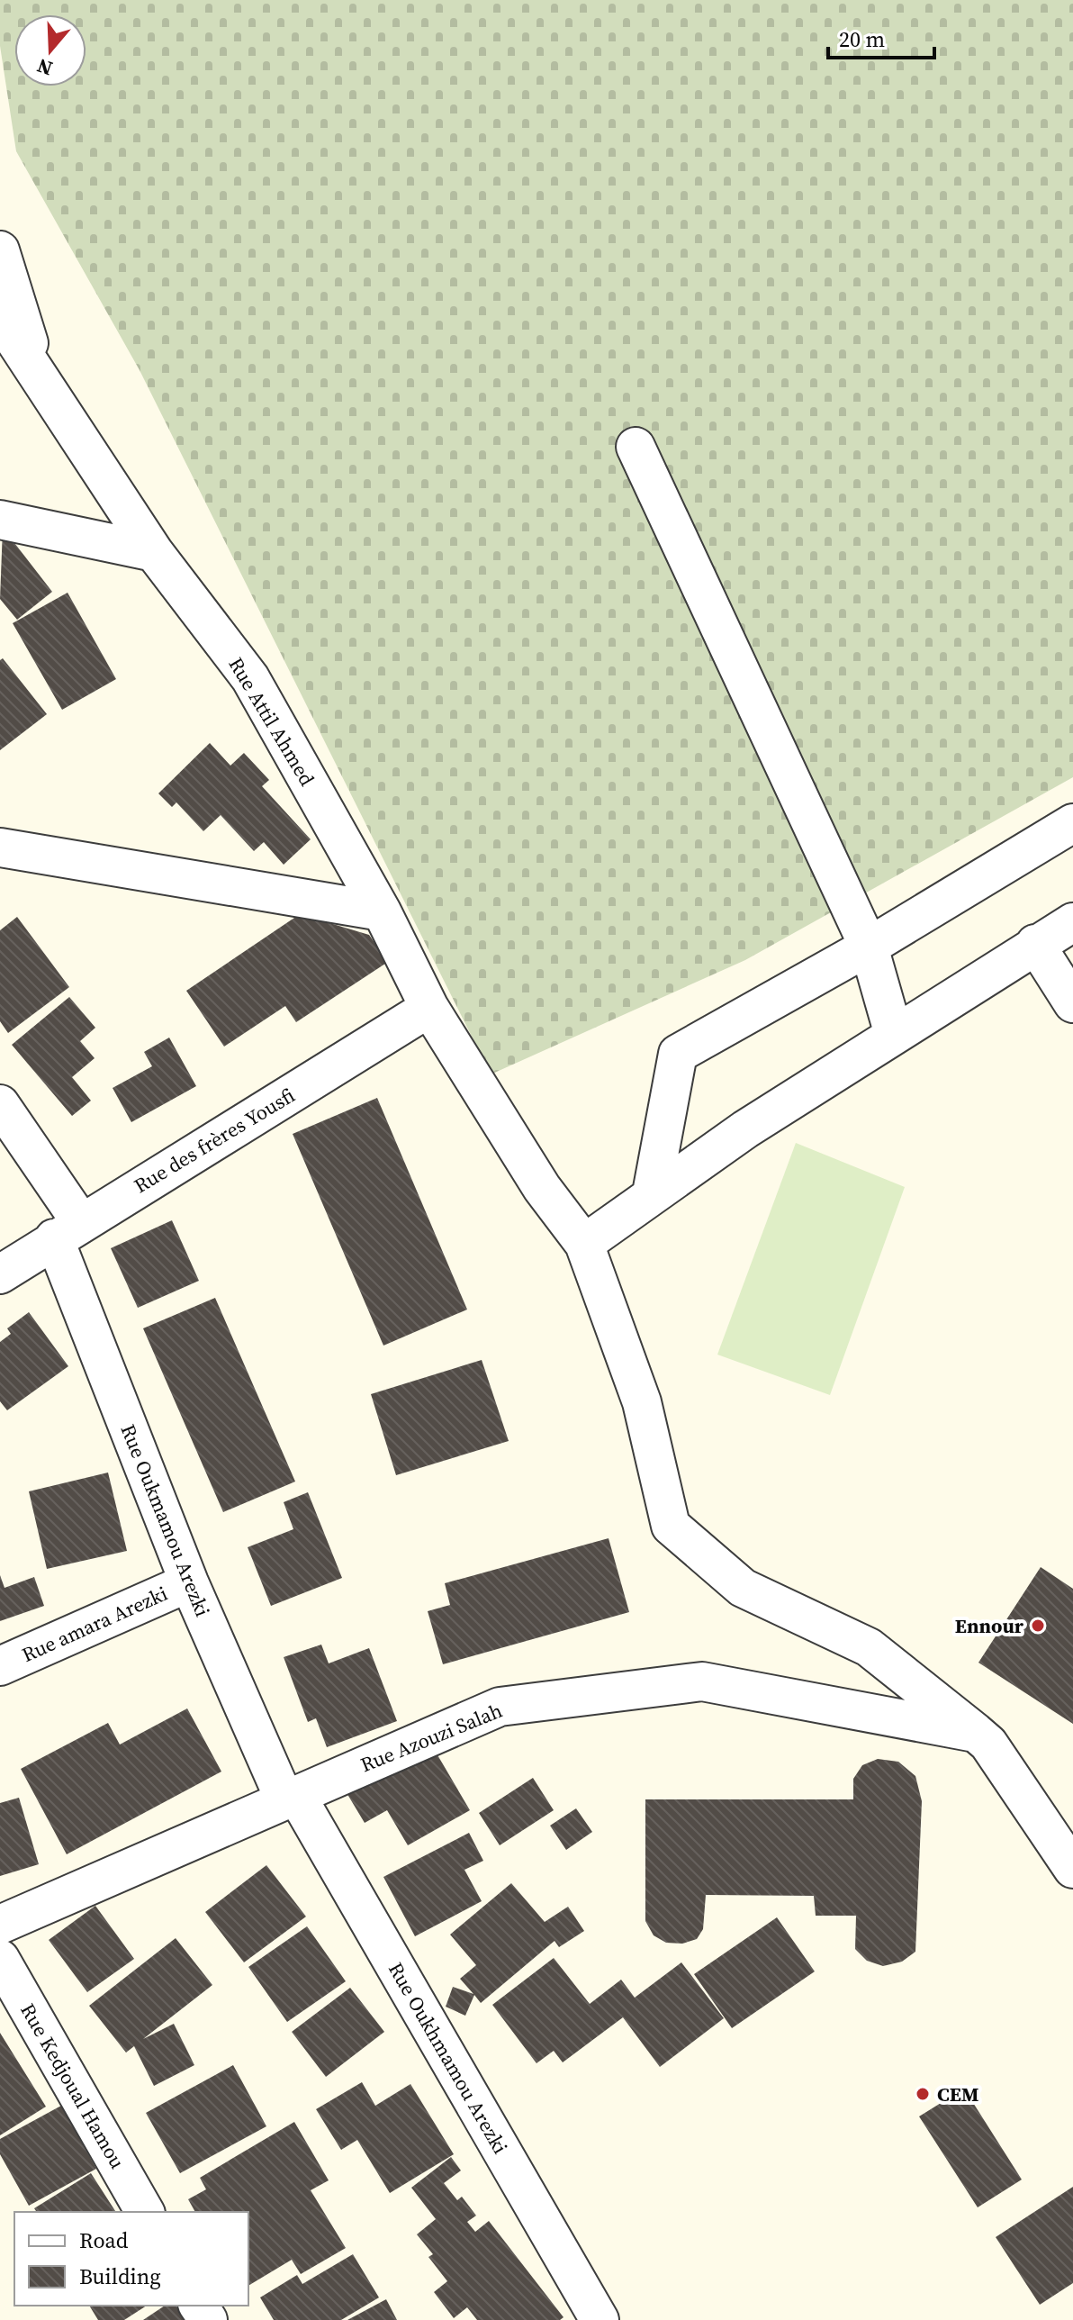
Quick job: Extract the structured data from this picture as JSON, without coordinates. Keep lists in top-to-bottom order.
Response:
{
  "streets": {
    "street": [
      "Rue Attil Ahmed",
      "Rue des frères Yousfi",
      "Rue Oukmamou Arezki",
      "Rue amara Arezki",
      "Rue Azouzi Salah",
      "Rue Oukhmamou Arezki",
      "Rue Kedjoual Hamou"
    ]
  },
  "crossings": [
    ["Rue Attil Ahmed", "Rue des frères Yousfi"],
    ["Rue Attil Ahmed", "Rue Azouzi Salah"],
    ["Rue des frères Yousfi", "Rue Oukmamou Arezki"],
    ["Rue Oukmamou Arezki", "Rue amara Arezki"],
    ["Rue Oukmamou Arezki", "Rue Azouzi Salah"],
    ["Rue Oukmamou Arezki", "Rue Oukhmamou Arezki"],
    ["Rue Azouzi Salah", "Rue Oukhmamou Arezki"]
  ],
  "places": ["Ennour", "CEM"],
  "legend": ["Road", "Building"],
  "scale_bar": "20 m",
  "north": "bottom"
}
